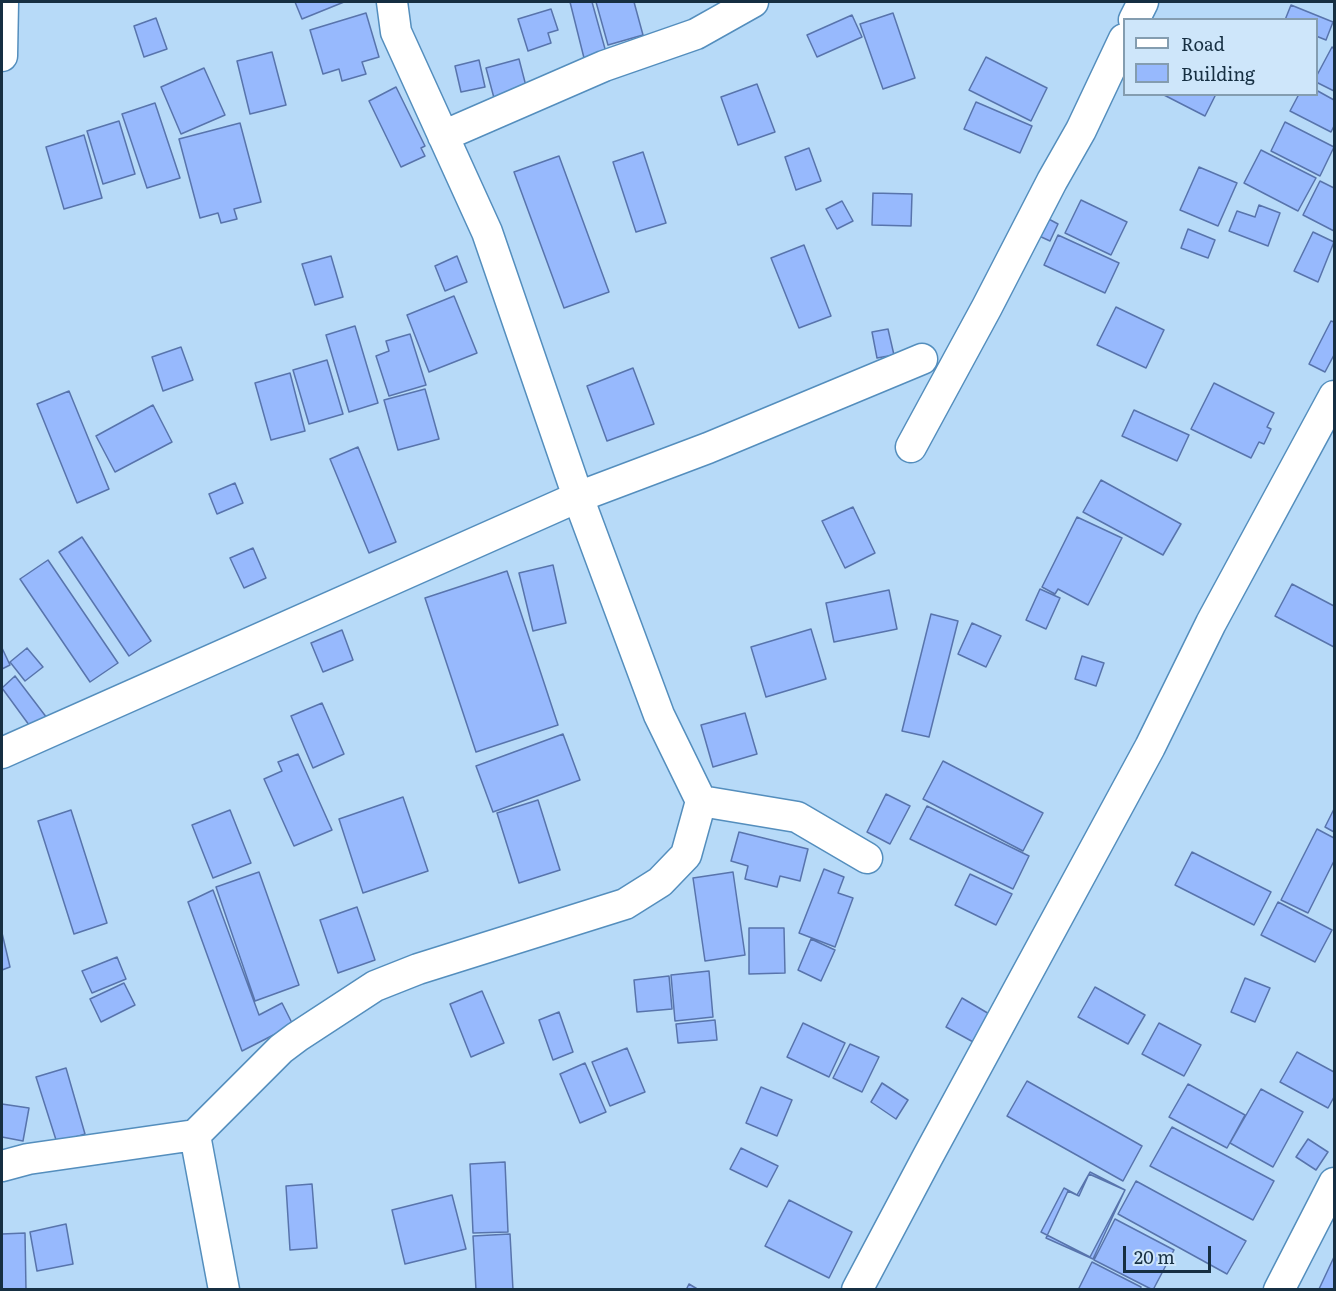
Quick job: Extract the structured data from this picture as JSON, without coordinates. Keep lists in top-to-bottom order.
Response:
{
  "legend": ["Road", "Building"],
  "scale_bar": "20 m"
}
